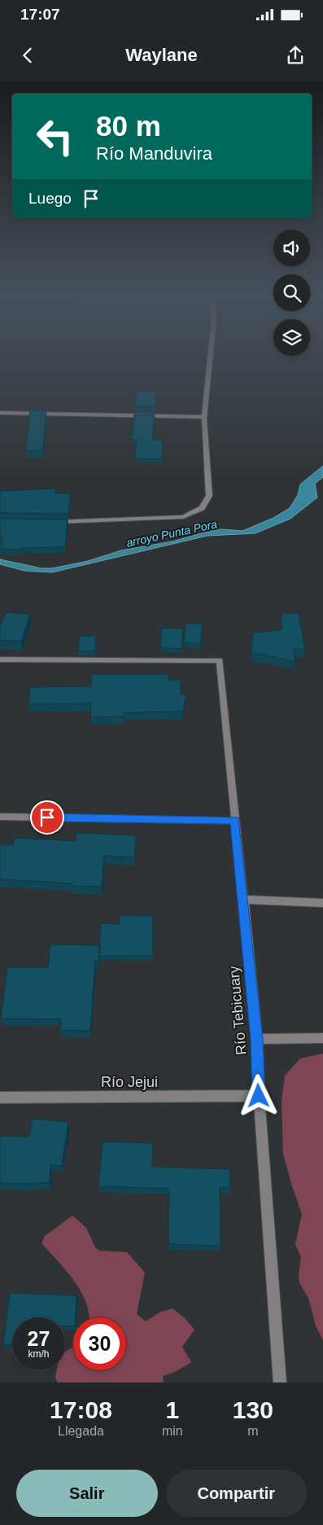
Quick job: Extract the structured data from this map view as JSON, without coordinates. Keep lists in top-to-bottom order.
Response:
{
  "streets": {
    "street": ["Río Tebicuary", "Río Jejui"]
  },
  "crossings": [
    ["Río Tebicuary", "Río Jejui"]
  ],
  "water": ["arroyo Punta Pora"],
  "page": {
    "status": "17:07",
    "header": "Waylane",
    "turn": ["80 m", "Río Manduvira"],
    "then": "Luego",
    "speed": "27 km/h",
    "limit": "30",
    "eta": [
      "17:08",
      "Llegada",
      "1",
      "min",
      "130",
      "m"
    ],
    "buttons": ["Salir", "Compartir"]
  }
}
